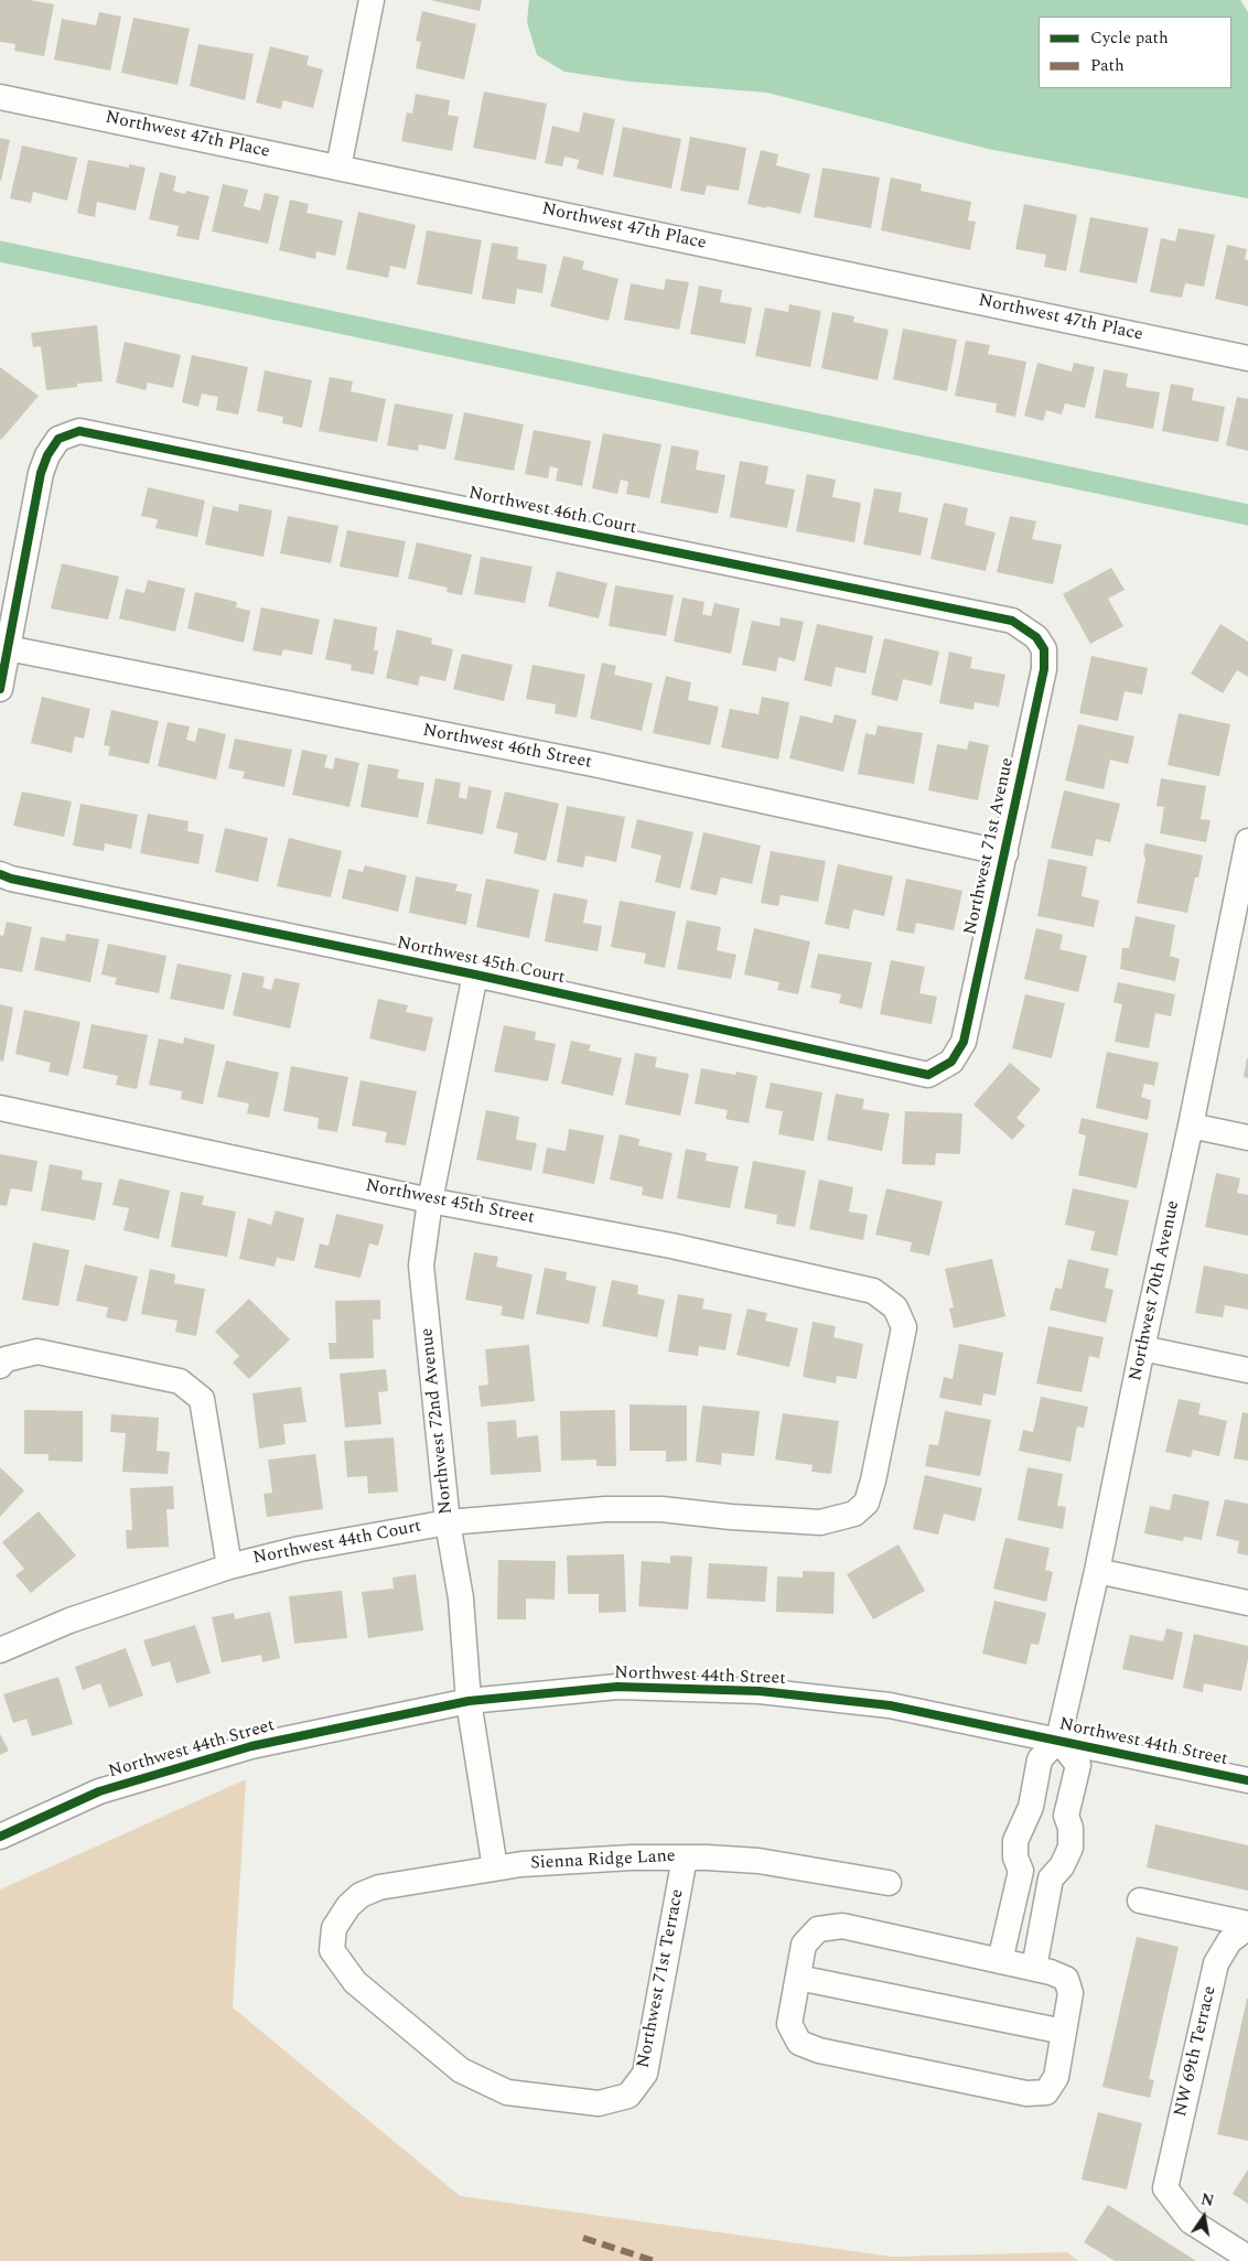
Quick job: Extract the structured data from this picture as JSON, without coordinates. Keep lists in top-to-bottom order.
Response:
{
  "streets": {
    "street": [
      "Northwest 47th Place",
      "Northwest 46th Court",
      "Northwest 46th Street",
      "Northwest 71st Avenue",
      "Northwest 45th Court",
      "Northwest 45th Street",
      "Northwest 70th Avenue",
      "Northwest 72nd Avenue",
      "Northwest 44th Court",
      "Northwest 44th Street",
      "Sienna Ridge Lane",
      "Northwest 71st Terrace",
      "NW 69th Terrace"
    ]
  },
  "crossings": [
    ["Northwest 46th Court", "Northwest 46th Street"],
    ["Northwest 46th Court", "Northwest 71st Avenue"],
    ["Northwest 46th Street", "Northwest 71st Avenue"],
    ["Northwest 71st Avenue", "Northwest 45th Court"],
    ["Northwest 45th Court", "Northwest 72nd Avenue"],
    ["Northwest 45th Street", "Northwest 72nd Avenue"],
    ["Northwest 45th Street", "Northwest 44th Court"],
    ["Northwest 70th Avenue", "Northwest 44th Street"],
    ["Northwest 72nd Avenue", "Northwest 44th Court"],
    ["Northwest 72nd Avenue", "Northwest 44th Street"],
    ["Northwest 72nd Avenue", "Sienna Ridge Lane"],
    ["Sienna Ridge Lane", "Northwest 71st Terrace"]
  ],
  "legend": ["Cycle path", "Path"],
  "north": "top"
}
